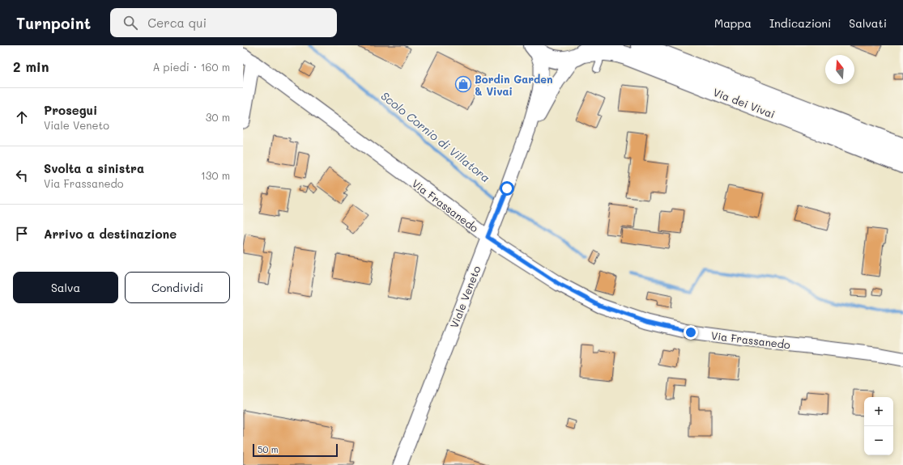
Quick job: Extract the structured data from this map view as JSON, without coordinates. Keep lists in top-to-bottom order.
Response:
{
  "streets": {
    "main road": ["Via dei Vivai"],
    "street": ["Via Frassanedo", "Viale Veneto"]
  },
  "crossings": [
    ["Via dei Vivai", "Viale Veneto"],
    ["Via Frassanedo", "Viale Veneto"]
  ],
  "water": ["Scolo Cornio di Villatora"],
  "places": {
    "shop": ["Bordin Garden & Vivai"]
  },
  "scale_bar": "50 m",
  "north": "top",
  "page": {
    "header": "Turnpoint",
    "search": "Cerca qui",
    "nav": ["Mappa", "Indicazioni", "Salvati"],
    "heading": ["2 min", "A piedi · 160 m"],
    "list": [
      ["Prosegui", "Viale Veneto", "30 m"],
      ["Svolta a sinistra", "Via Frassanedo", "130 m"],
      "Arrivo a destinazione"
    ],
    "buttons": ["Salva", "Condividi"],
    "map_buttons": ["+", "−"],
    "scale": "50 m"
  }
}
